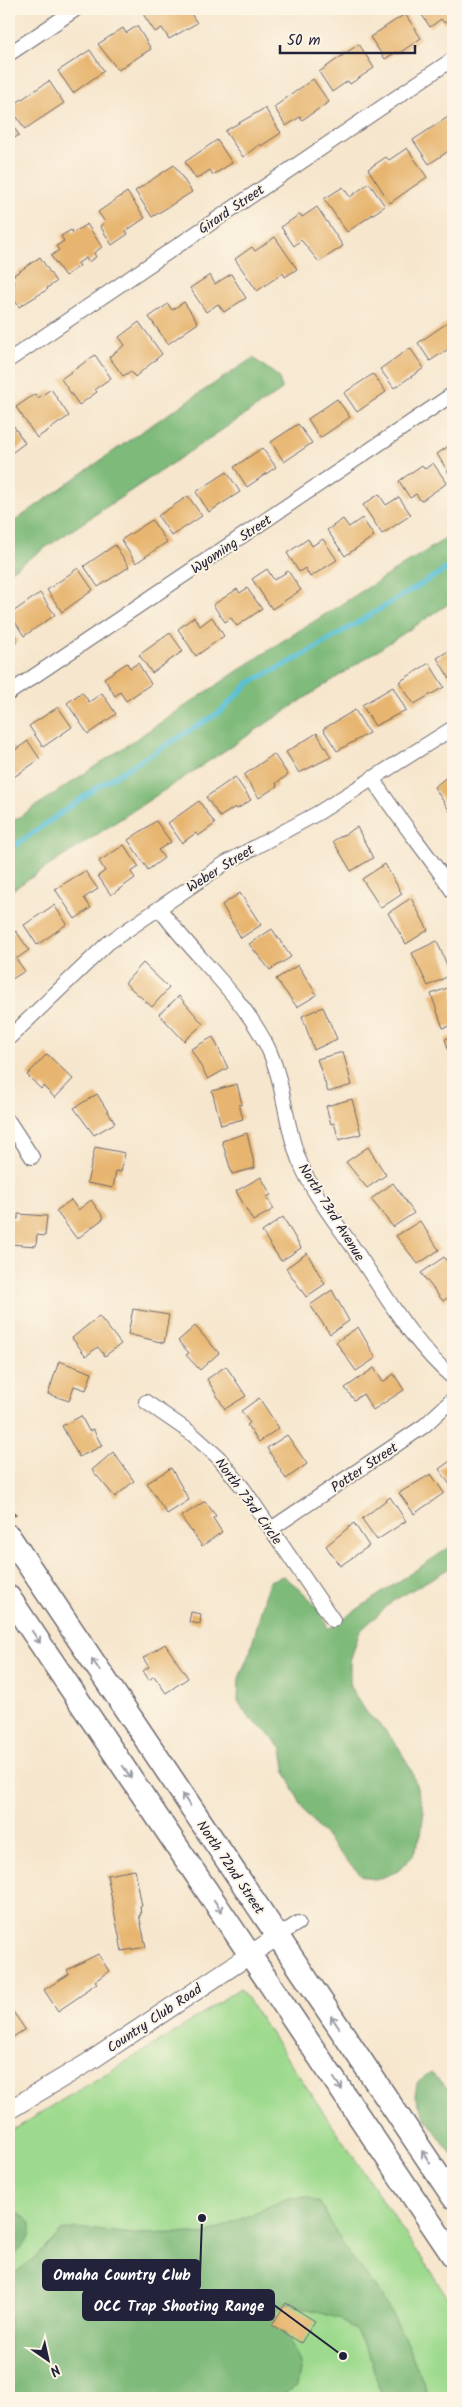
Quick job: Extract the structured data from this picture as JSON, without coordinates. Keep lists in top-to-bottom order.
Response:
{
  "streets": {
    "main road": ["North 72nd Street"],
    "street": [
      "Girard Street",
      "Wyoming Street",
      "Weber Street",
      "North 73rd Avenue",
      "Potter Street",
      "North 73rd Circle",
      "Country Club Road"
    ]
  },
  "crossings": [
    ["Weber Street", "North 73rd Avenue"],
    ["Potter Street", "North 73rd Circle"],
    ["North 72nd Street", "Country Club Road"]
  ],
  "places": ["Omaha Country Club", "OCC Trap Shooting Range"],
  "scale_bar": "50 m",
  "north": "bottom right"
}
